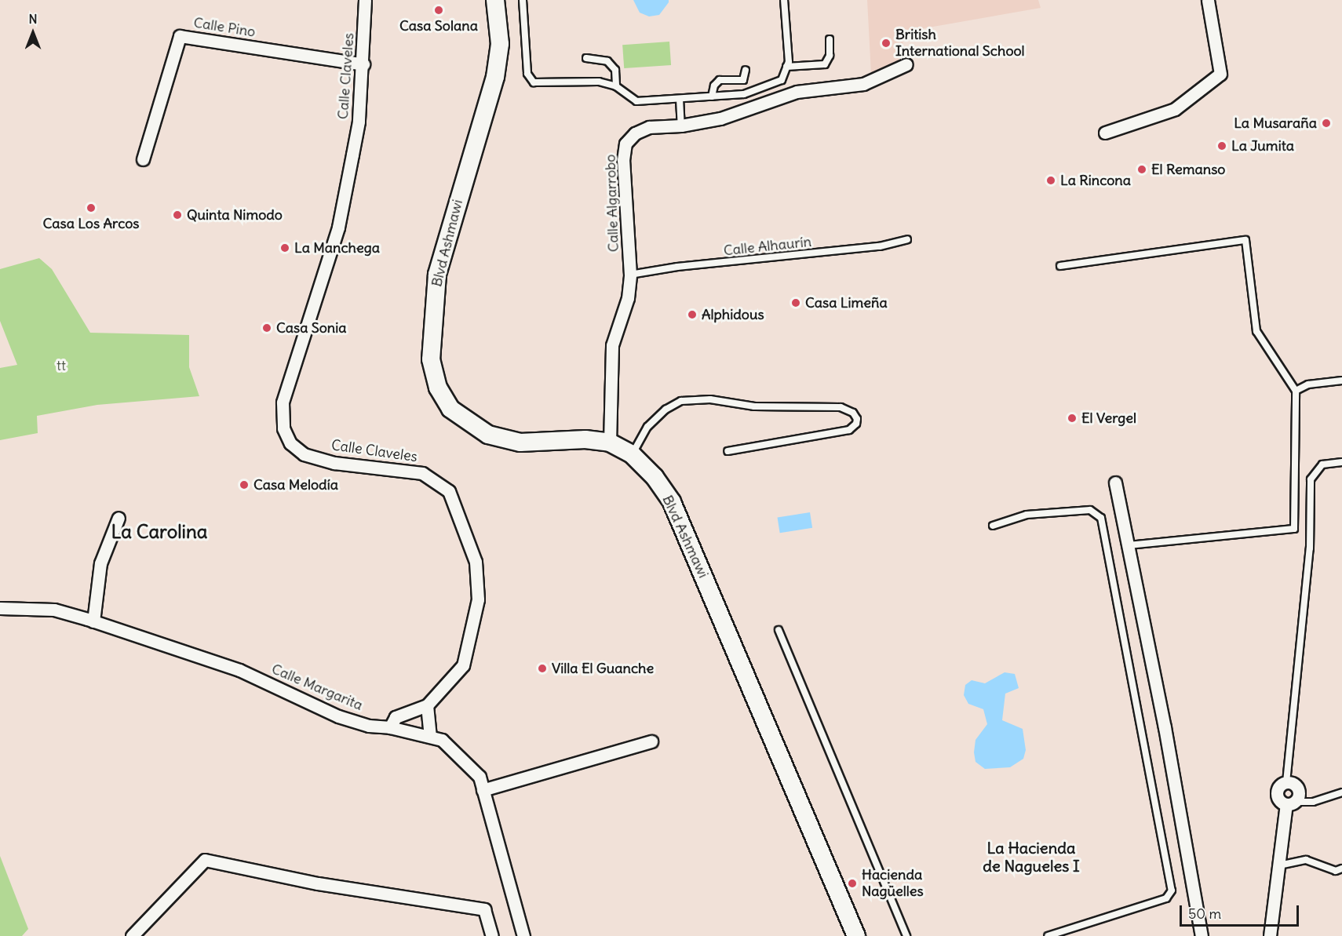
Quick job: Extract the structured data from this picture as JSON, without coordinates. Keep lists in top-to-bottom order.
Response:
{
  "streets": {
    "street": [
      "Calle Pino",
      "Calle Claveles",
      "Calle Algarrobo",
      "Blvd Ashmawi",
      "Calle Margarita"
    ],
    "lane": ["Calle Alhaurín"]
  },
  "crossings": [
    ["Calle Pino", "Calle Claveles"],
    ["Calle Claveles", "Calle Margarita"],
    ["Calle Algarrobo", "Blvd Ashmawi"],
    ["Calle Algarrobo", "Calle Alhaurín"]
  ],
  "districts": ["La Carolina", "La Hacienda de Nagueles I"],
  "parks": ["tt"],
  "places": [
    "Casa Solana",
    "British International School",
    "La Musaraña",
    "La Jumita",
    "El Remanso",
    "La Rincona",
    "Casa Los Arcos",
    "Quinta Nimodo",
    "La Manchega",
    "Casa Limeña",
    "Alphidous",
    "Casa Sonia",
    "El Vergel",
    "Casa Melodía",
    "Villa El Guanche",
    "Hacienda Nagüelles"
  ],
  "scale_bar": "50 m",
  "north": "top"
}
